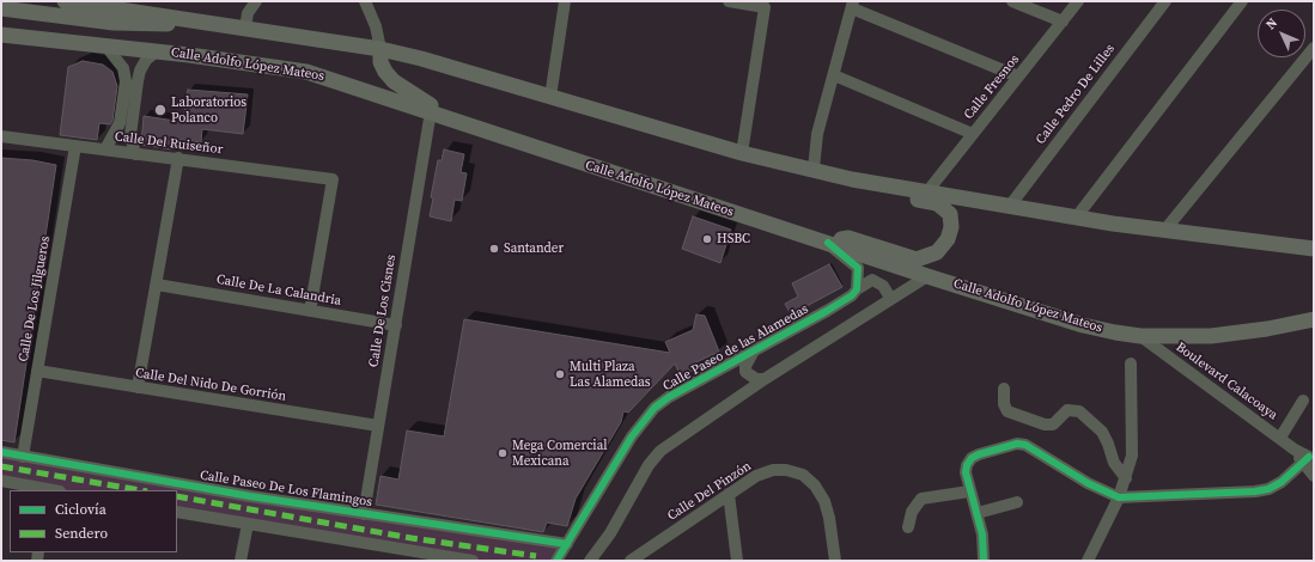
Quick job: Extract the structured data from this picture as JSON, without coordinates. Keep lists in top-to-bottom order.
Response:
{
  "streets": {
    "main road": ["Calle Adolfo López Mateos"],
    "street": [
      "Calle Fresnos",
      "Calle Pedro De Lilles",
      "Calle Del Ruiseñor",
      "Calle De La Calandria",
      "Calle De Los Jilgueros",
      "Calle De Los Cisnes",
      "Calle Paseo de las Alamedas",
      "Boulevard Calacoaya",
      "Calle Del Nido De Gorrión",
      "Calle Paseo De Los Flamingos",
      "Calle Del Pinzón"
    ]
  },
  "crossings": [
    ["Calle Adolfo López Mateos", "Calle De Los Cisnes"],
    ["Calle Adolfo López Mateos", "Boulevard Calacoaya"],
    ["Calle Del Ruiseñor", "Calle De La Calandria"],
    ["Calle Del Ruiseñor", "Calle De Los Jilgueros"],
    ["Calle De La Calandria", "Calle De Los Cisnes"],
    ["Calle De Los Jilgueros", "Calle Del Nido De Gorrión"],
    ["Calle De Los Jilgueros", "Calle Paseo De Los Flamingos"],
    ["Calle De Los Cisnes", "Calle Del Nido De Gorrión"],
    ["Calle De Los Cisnes", "Calle Paseo De Los Flamingos"],
    ["Calle Paseo de las Alamedas", "Calle Paseo De Los Flamingos"]
  ],
  "places": [
    "Laboratorios Polanco",
    "HSBC",
    "Santander",
    "Multi Plaza Las Alamedas",
    "Mega Comercial Mexicana"
  ],
  "legend": ["Ciclovía", "Sendero"],
  "north": "top left"
}
